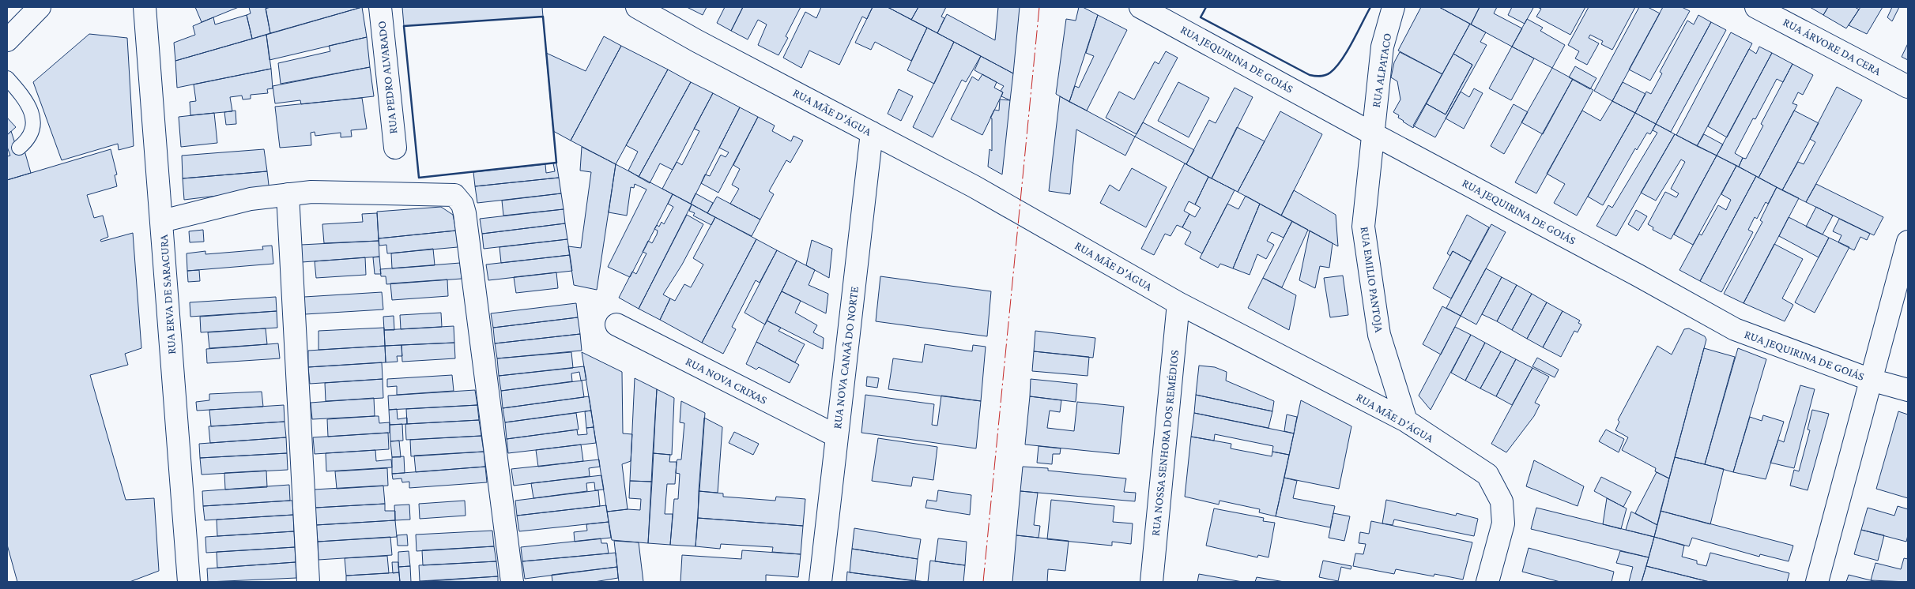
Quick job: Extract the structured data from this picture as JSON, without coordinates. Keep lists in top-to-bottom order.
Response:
{
  "streets": {
    "street": [
      "RUA ÁRVORE DA CERA",
      "RUA JEQUIRINA DE GOIÁS",
      "RUA ALPATACO",
      "RUA PEDRO ALVARADO",
      "RUA MÃE D'ÁGUA",
      "RUA EMILIO PANTOJA",
      "RUA ERVA DE SARACURA",
      "RUA NOVA CANAÃ DO NORTE",
      "RUA NOVA CRIXAS",
      "RUA NOSSA SENHORA DOS REMÉDIOS"
    ]
  },
  "crossings": [
    ["RUA JEQUIRINA DE GOIÁS", "RUA ALPATACO"],
    ["RUA JEQUIRINA DE GOIÁS", "RUA EMILIO PANTOJA"],
    ["RUA ALPATACO", "RUA EMILIO PANTOJA"],
    ["RUA MÃE D'ÁGUA", "RUA EMILIO PANTOJA"],
    ["RUA MÃE D'ÁGUA", "RUA NOVA CANAÃ DO NORTE"],
    ["RUA MÃE D'ÁGUA", "RUA NOSSA SENHORA DOS REMÉDIOS"],
    ["RUA NOVA CANAÃ DO NORTE", "RUA NOVA CRIXAS"]
  ]
}
